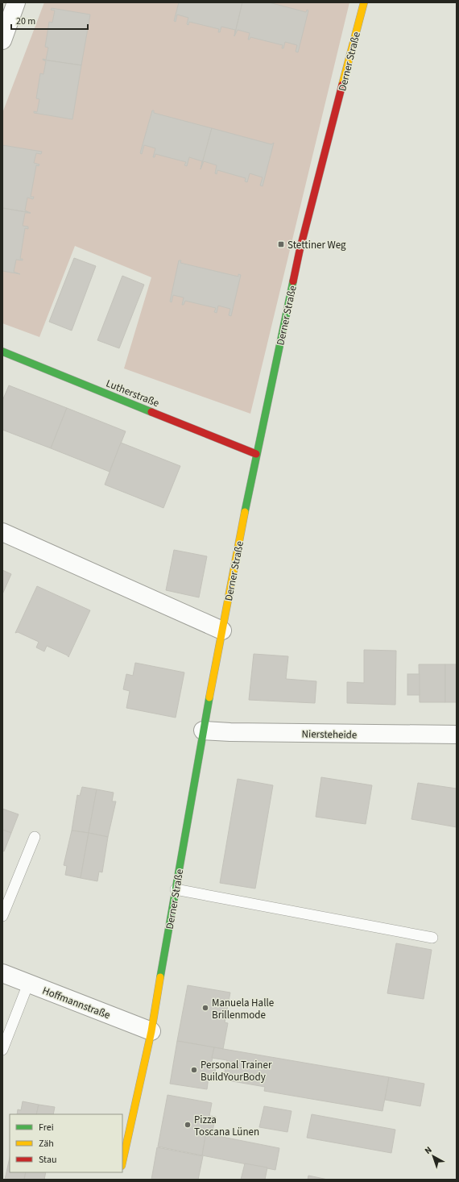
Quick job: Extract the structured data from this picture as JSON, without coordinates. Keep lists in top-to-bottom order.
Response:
{
  "streets": {
    "street": [
      "Derner Straße",
      "Lutherstraße",
      "Niersteheide",
      "Hoffmannstraße"
    ]
  },
  "crossings": [
    ["Derner Straße", "Lutherstraße"],
    ["Derner Straße", "Niersteheide"],
    ["Derner Straße", "Hoffmannstraße"]
  ],
  "places": {
    "transit": ["Stettiner Weg"],
    "other": ["Manuela Halle Brillenmode", "Personal Trainer BuildYourBody", "Pizza Toscana Lünen"]
  },
  "legend": ["Frei", "Zäh", "Stau"],
  "scale_bar": "20 m",
  "north": "top left"
}
